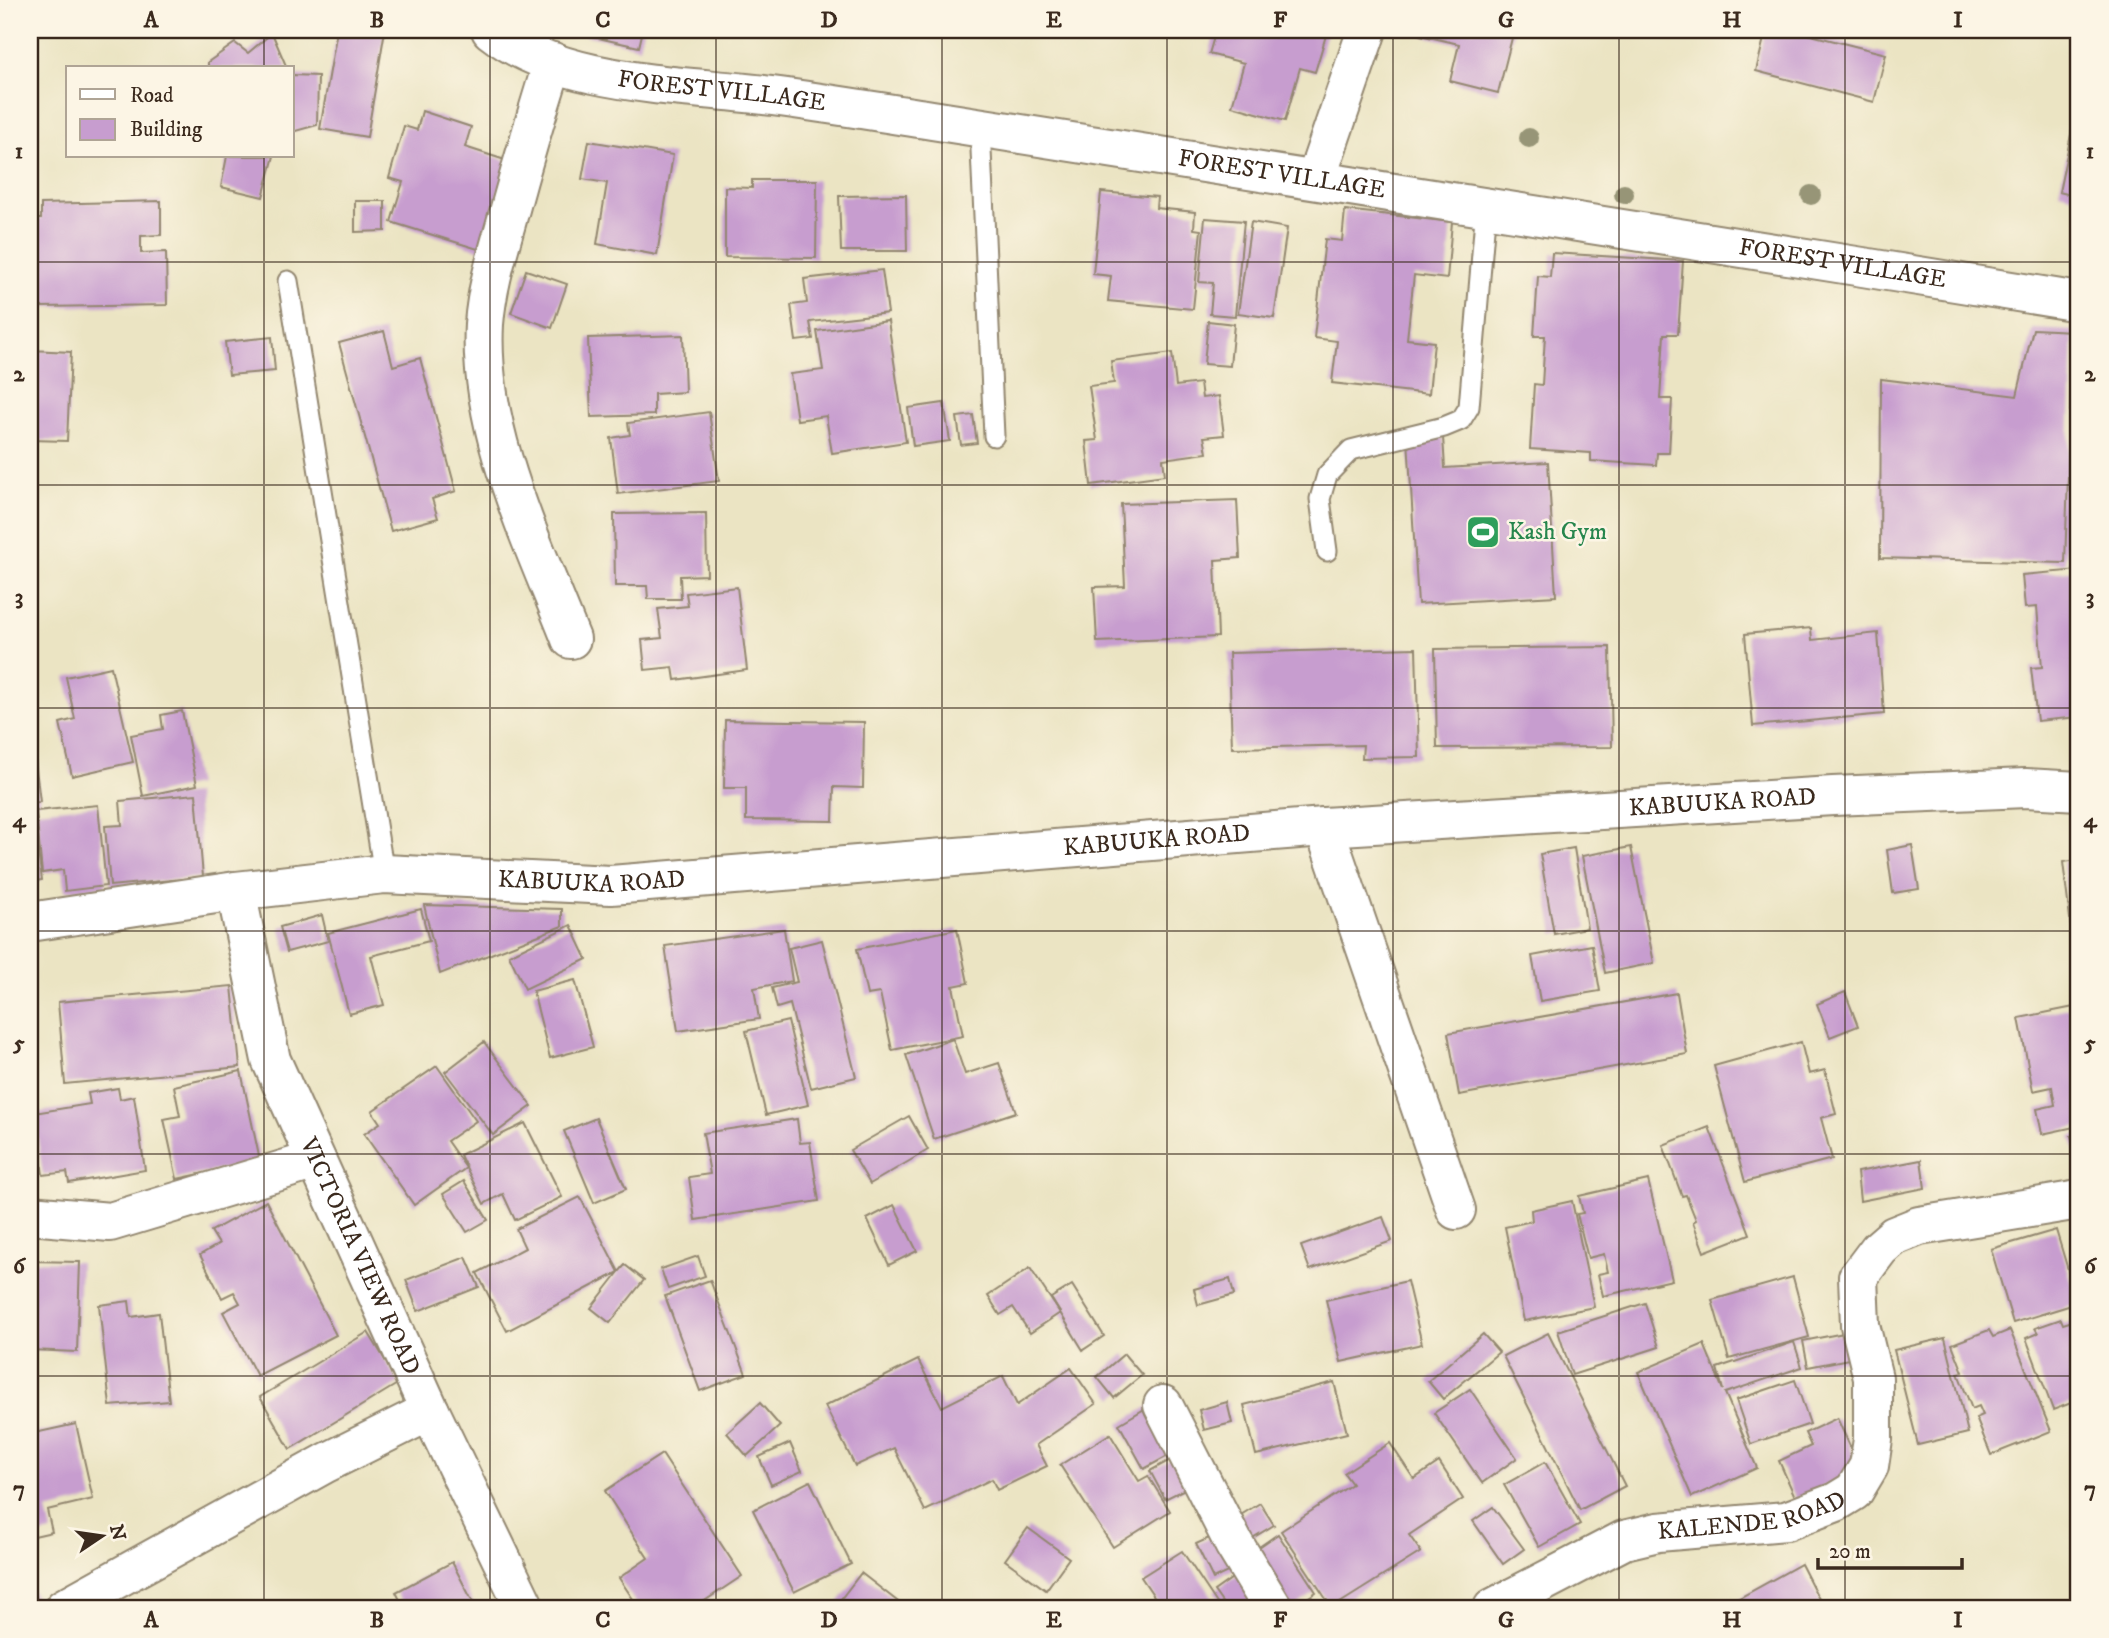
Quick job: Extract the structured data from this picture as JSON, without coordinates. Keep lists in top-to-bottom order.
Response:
{
  "streets": {
    "street": [
      "FOREST VILLAGE",
      "KABUUKA ROAD",
      "VICTORIA VIEW ROAD",
      "KALENDE ROAD"
    ]
  },
  "crossings": [
    ["KABUUKA ROAD", "VICTORIA VIEW ROAD"]
  ],
  "places": {
    "sports": ["Kash Gym"]
  },
  "legend": ["Road", "Building"],
  "scale_bar": "20 m",
  "north": "right",
  "grid": {
    "columns": [
      "A",
      "B",
      "C",
      "D",
      "E",
      "F",
      "G",
      "H",
      "I"
    ],
    "rows": [
      "1",
      "2",
      "3",
      "4",
      "5",
      "6",
      "7"
    ]
  }
}
